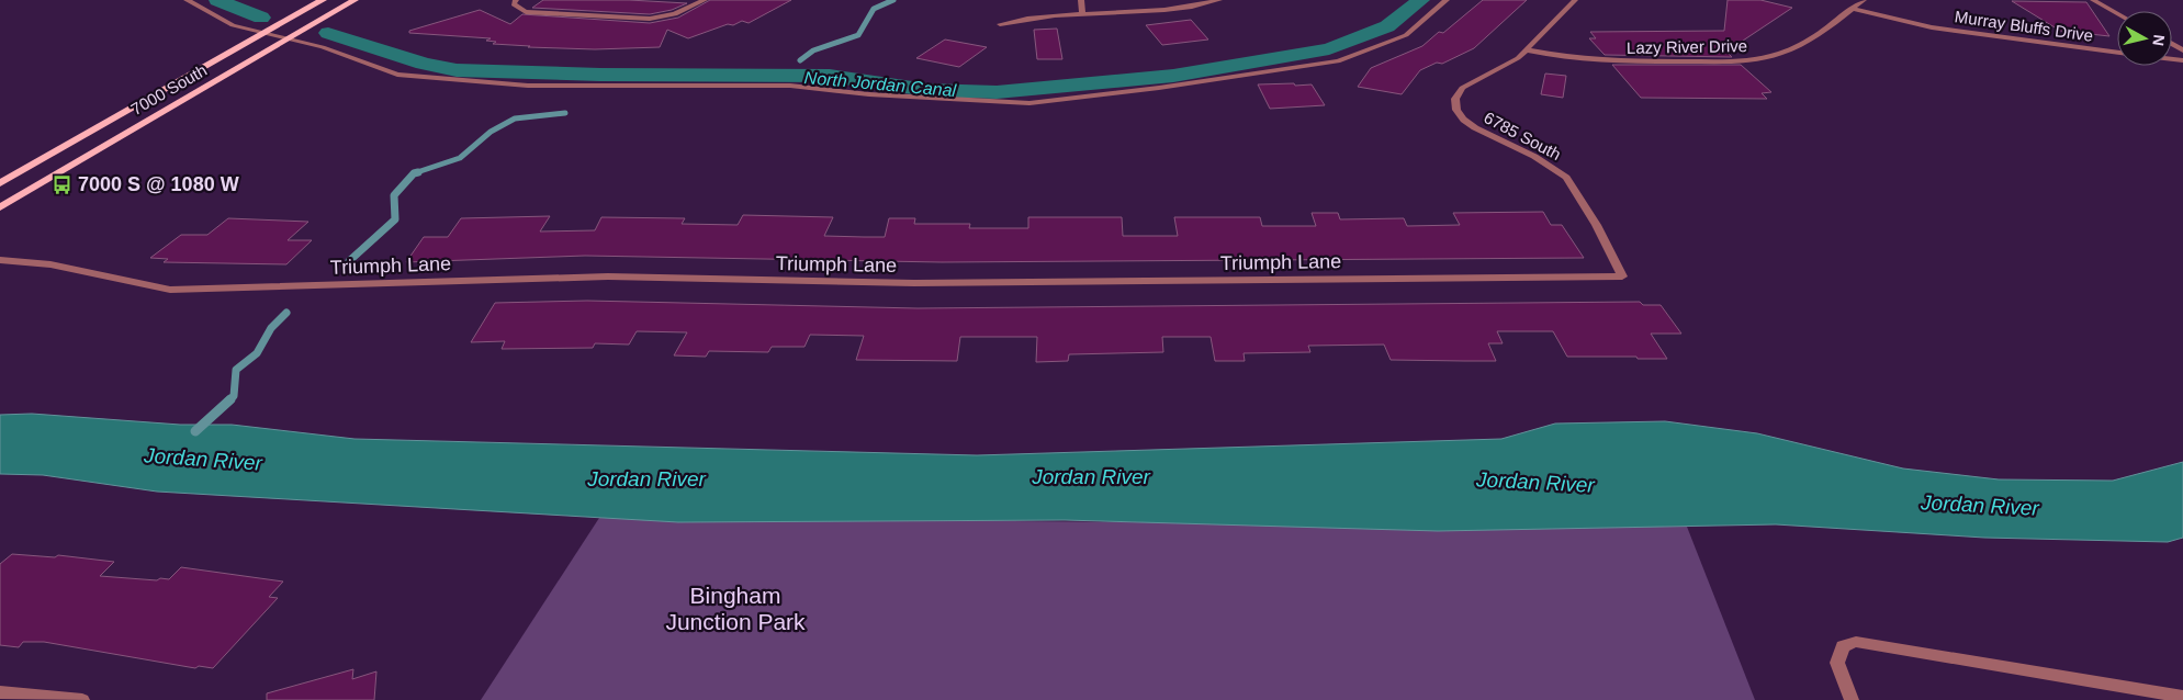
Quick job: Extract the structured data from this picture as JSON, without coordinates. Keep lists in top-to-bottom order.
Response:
{
  "streets": {
    "main road": ["7000 South"],
    "street": [
      "Murray Bluffs Drive",
      "Lazy River Drive",
      "6785 South",
      "Triumph Lane"
    ]
  },
  "crossings": [
    ["Murray Bluffs Drive", "Lazy River Drive"],
    ["Lazy River Drive", "6785 South"],
    ["6785 South", "Triumph Lane"]
  ],
  "water": ["North Jordan Canal", "Jordan River"],
  "parks": ["Bingham Junction Park"],
  "places": {
    "bus stop": ["7000 S @ 1080 W"]
  },
  "north": "right"
}
